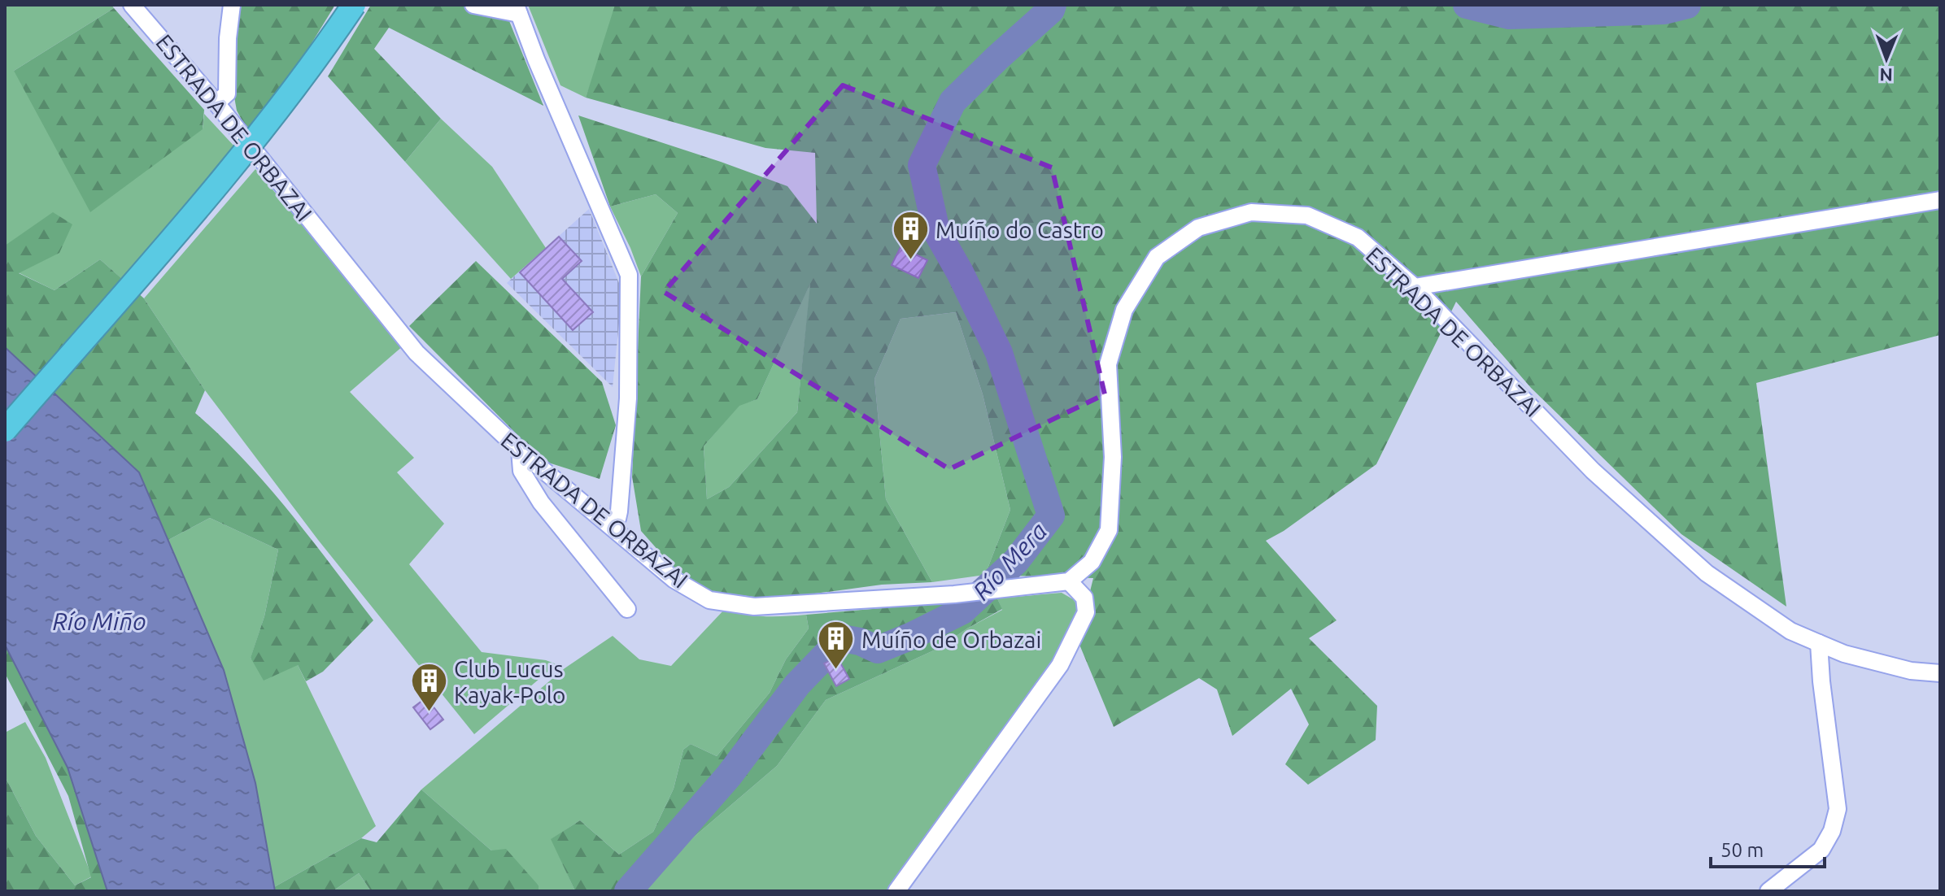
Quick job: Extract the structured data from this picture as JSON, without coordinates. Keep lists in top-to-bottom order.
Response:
{
  "streets": {
    "street": ["ESTRADA DE ORBAZAI"]
  },
  "water": ["Río Mera", "Río Miño"],
  "places": {
    "building": ["Muíño do Castro", "Muíño de Orbazai", "Club Lucus Kayak-Polo"]
  },
  "scale_bar": "50 m",
  "north": "bottom"
}
